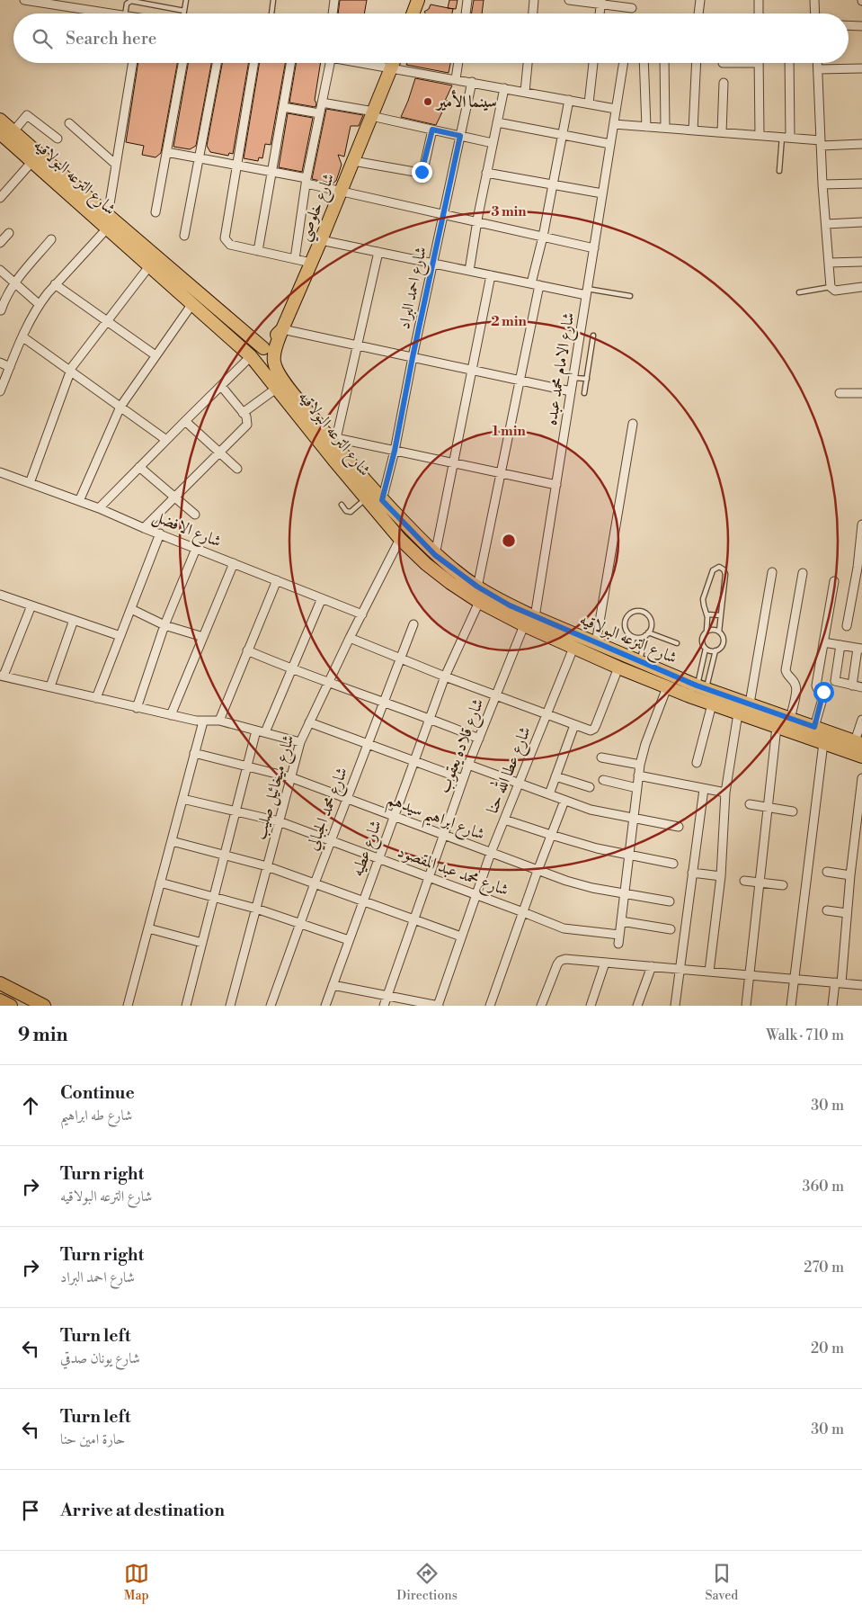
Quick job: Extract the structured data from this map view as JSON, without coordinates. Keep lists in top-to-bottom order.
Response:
{
  "streets": {
    "main road": ["شارع الترعه البولاقيه", "شارع خلوصي"],
    "street": [
      "شارع احمد البراد",
      "شارع الامام محمد عبده",
      "شارع الافضل",
      "شارع قلاده يعقوب",
      "شارع عطا الله حنا",
      "شارع ميخائيل صليب",
      "شارع محمد الجبالي",
      "شارع ابراهيم سيدهم",
      "شارع عطيه",
      "شارع محمد عبد المقصود"
    ]
  },
  "crossings": [
    ["شارع الترعه البولاقيه", "شارع خلوصي"],
    ["شارع الترعه البولاقيه", "شارع احمد البراد"],
    ["شارع الترعه البولاقيه", "شارع الامام محمد عبده"],
    ["شارع الترعه البولاقيه", "شارع قلاده يعقوب"],
    ["شارع الترعه البولاقيه", "شارع عطا الله حنا"],
    ["شارع الترعه البولاقيه", "شارع ميخائيل صليب"],
    ["شارع الترعه البولاقيه", "شارع عطيه"],
    ["شارع الافضل", "شارع ميخائيل صليب"],
    ["شارع قلاده يعقوب", "شارع ابراهيم سيدهم"],
    ["شارع قلاده يعقوب", "شارع محمد عبد المقصود"],
    ["شارع عطا الله حنا", "شارع ابراهيم سيدهم"],
    ["شارع عطا الله حنا", "شارع محمد عبد المقصود"],
    ["شارع ميخائيل صليب", "شارع ابراهيم سيدهم"],
    ["شارع ميخائيل صليب", "شارع محمد عبد المقصود"],
    ["شارع محمد الجبالي", "شارع ابراهيم سيدهم"],
    ["شارع محمد الجبالي", "شارع محمد عبد المقصود"],
    ["شارع ابراهيم سيدهم", "شارع عطيه"],
    ["شارع عطيه", "شارع محمد عبد المقصود"]
  ],
  "places": ["سينما الأمير"],
  "page": {
    "search": "Search here",
    "heading": ["9 min", "Walk · 710 m"],
    "list": [
      ["Continue", "شارع طه ابراهيم", "30 m"],
      ["Turn right", "شارع الترعه البولاقيه", "360 m"],
      ["Turn right", "شارع احمد البراد", "270 m"],
      ["Turn left", "شارع يونان صدقي", "20 m"],
      ["Turn left", "حارة امين حنا", "30 m"],
      "Arrive at destination"
    ],
    "nav": ["Map", "Directions", "Saved"]
  },
  "rings": ["3 min", "2 min", "1 min"]
}
